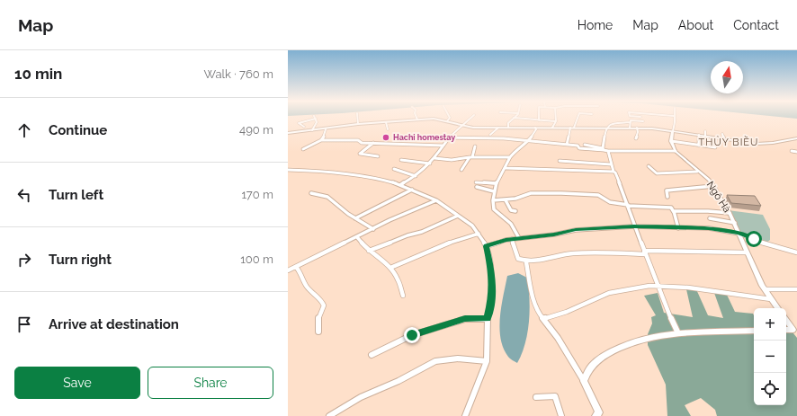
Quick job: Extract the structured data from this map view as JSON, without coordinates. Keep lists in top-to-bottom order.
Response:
{
  "streets": {
    "street": ["Ngô Hà"]
  },
  "districts": ["THỦY BIỀU"],
  "places": ["Hachi homestay"],
  "north": "top",
  "page": {
    "header": "Map",
    "nav": [
      "Home",
      "Map",
      "About",
      "Contact"
    ],
    "heading": ["10 min", "Walk · 760 m"],
    "list": [
      ["Continue", "490 m"],
      ["Turn left", "170 m"],
      ["Turn right", "100 m"],
      "Arrive at destination"
    ],
    "map_buttons": ["+", "−"],
    "buttons": ["Save", "Share"]
  }
}
